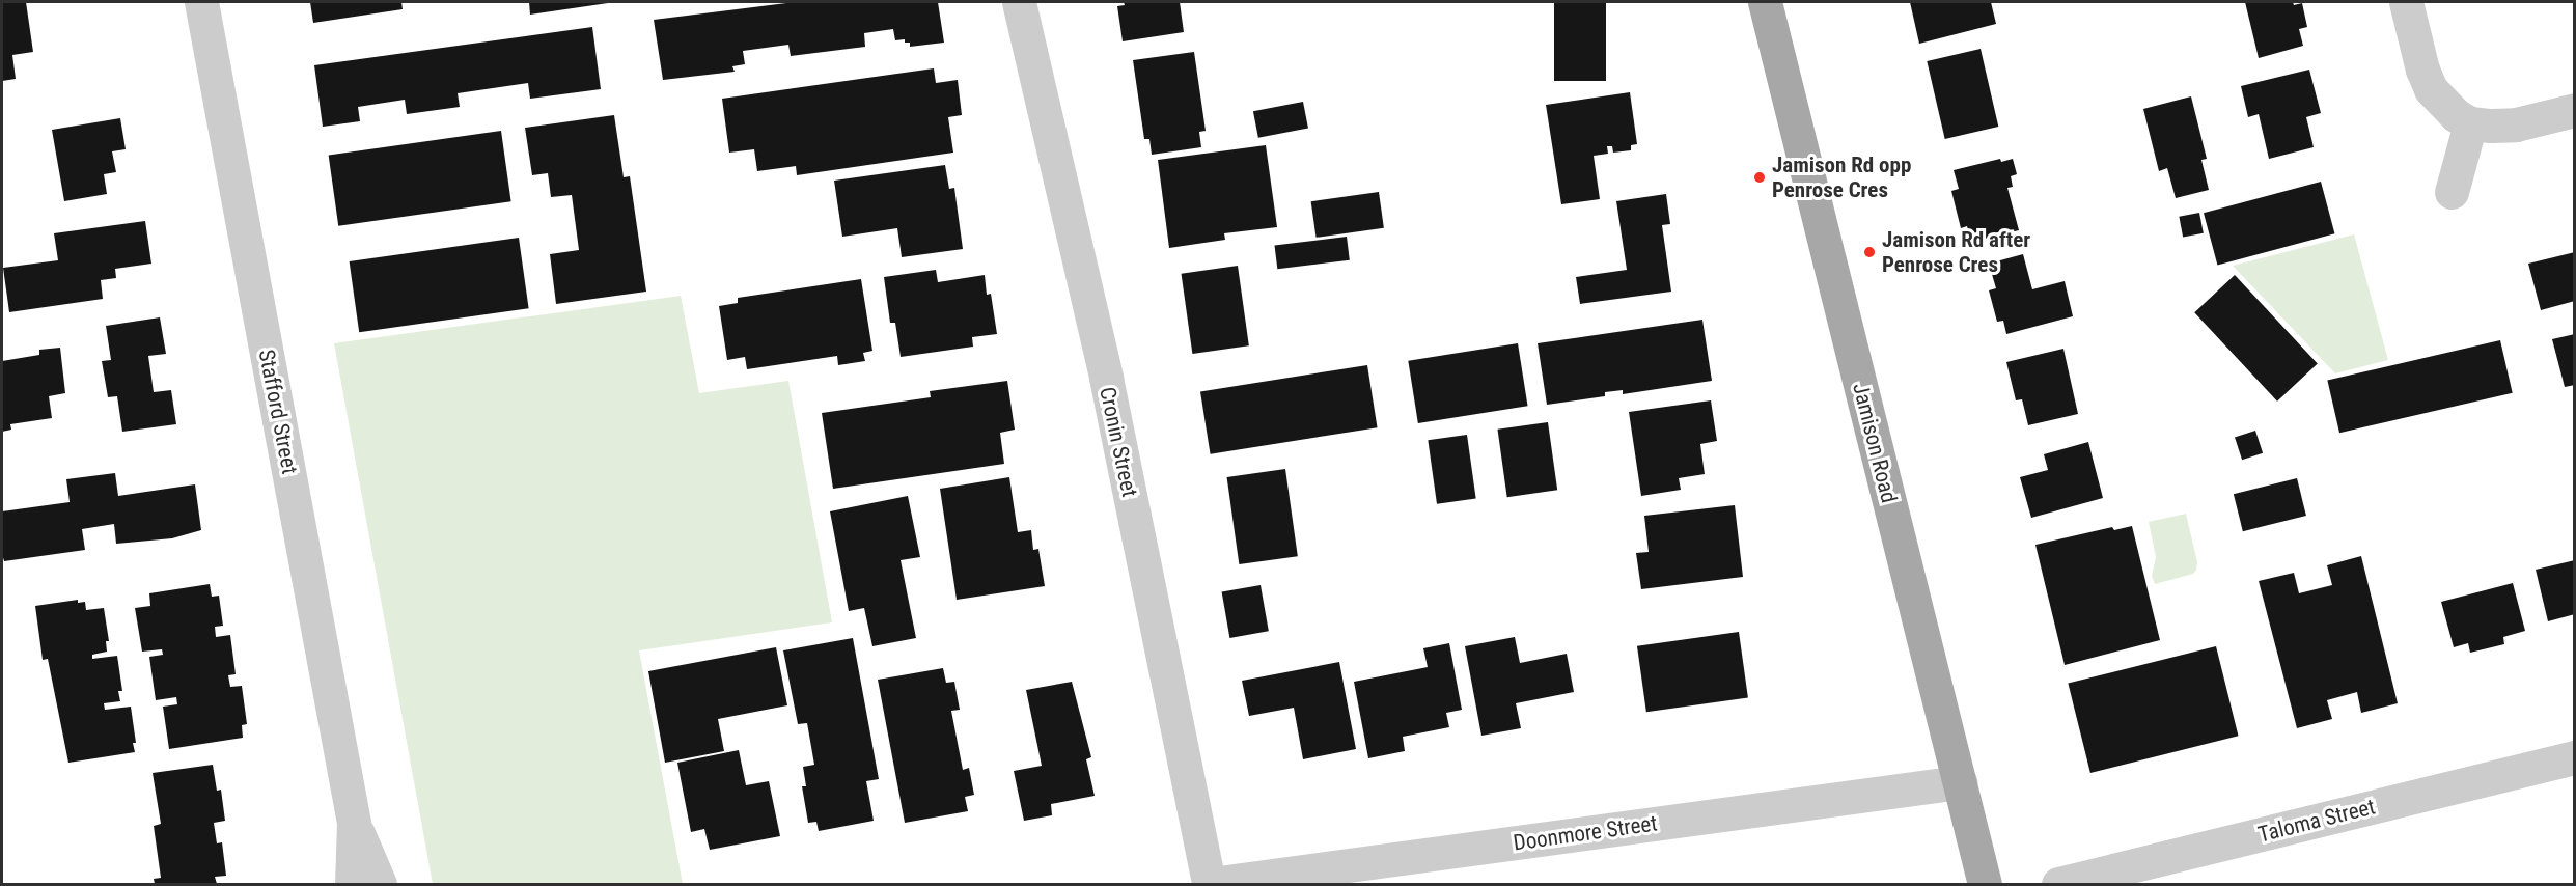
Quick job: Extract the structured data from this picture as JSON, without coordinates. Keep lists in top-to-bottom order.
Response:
{
  "streets": {
    "main road": ["Jamison Road"],
    "street": [
      "Stafford Street",
      "Cronin Street",
      "Taloma Street",
      "Doonmore Street"
    ]
  },
  "crossings": [
    ["Cronin Street", "Doonmore Street"],
    ["Jamison Road", "Doonmore Street"]
  ],
  "places": ["Jamison Rd opp Penrose Cres", "Jamison Rd after Penrose Cres"]
}
